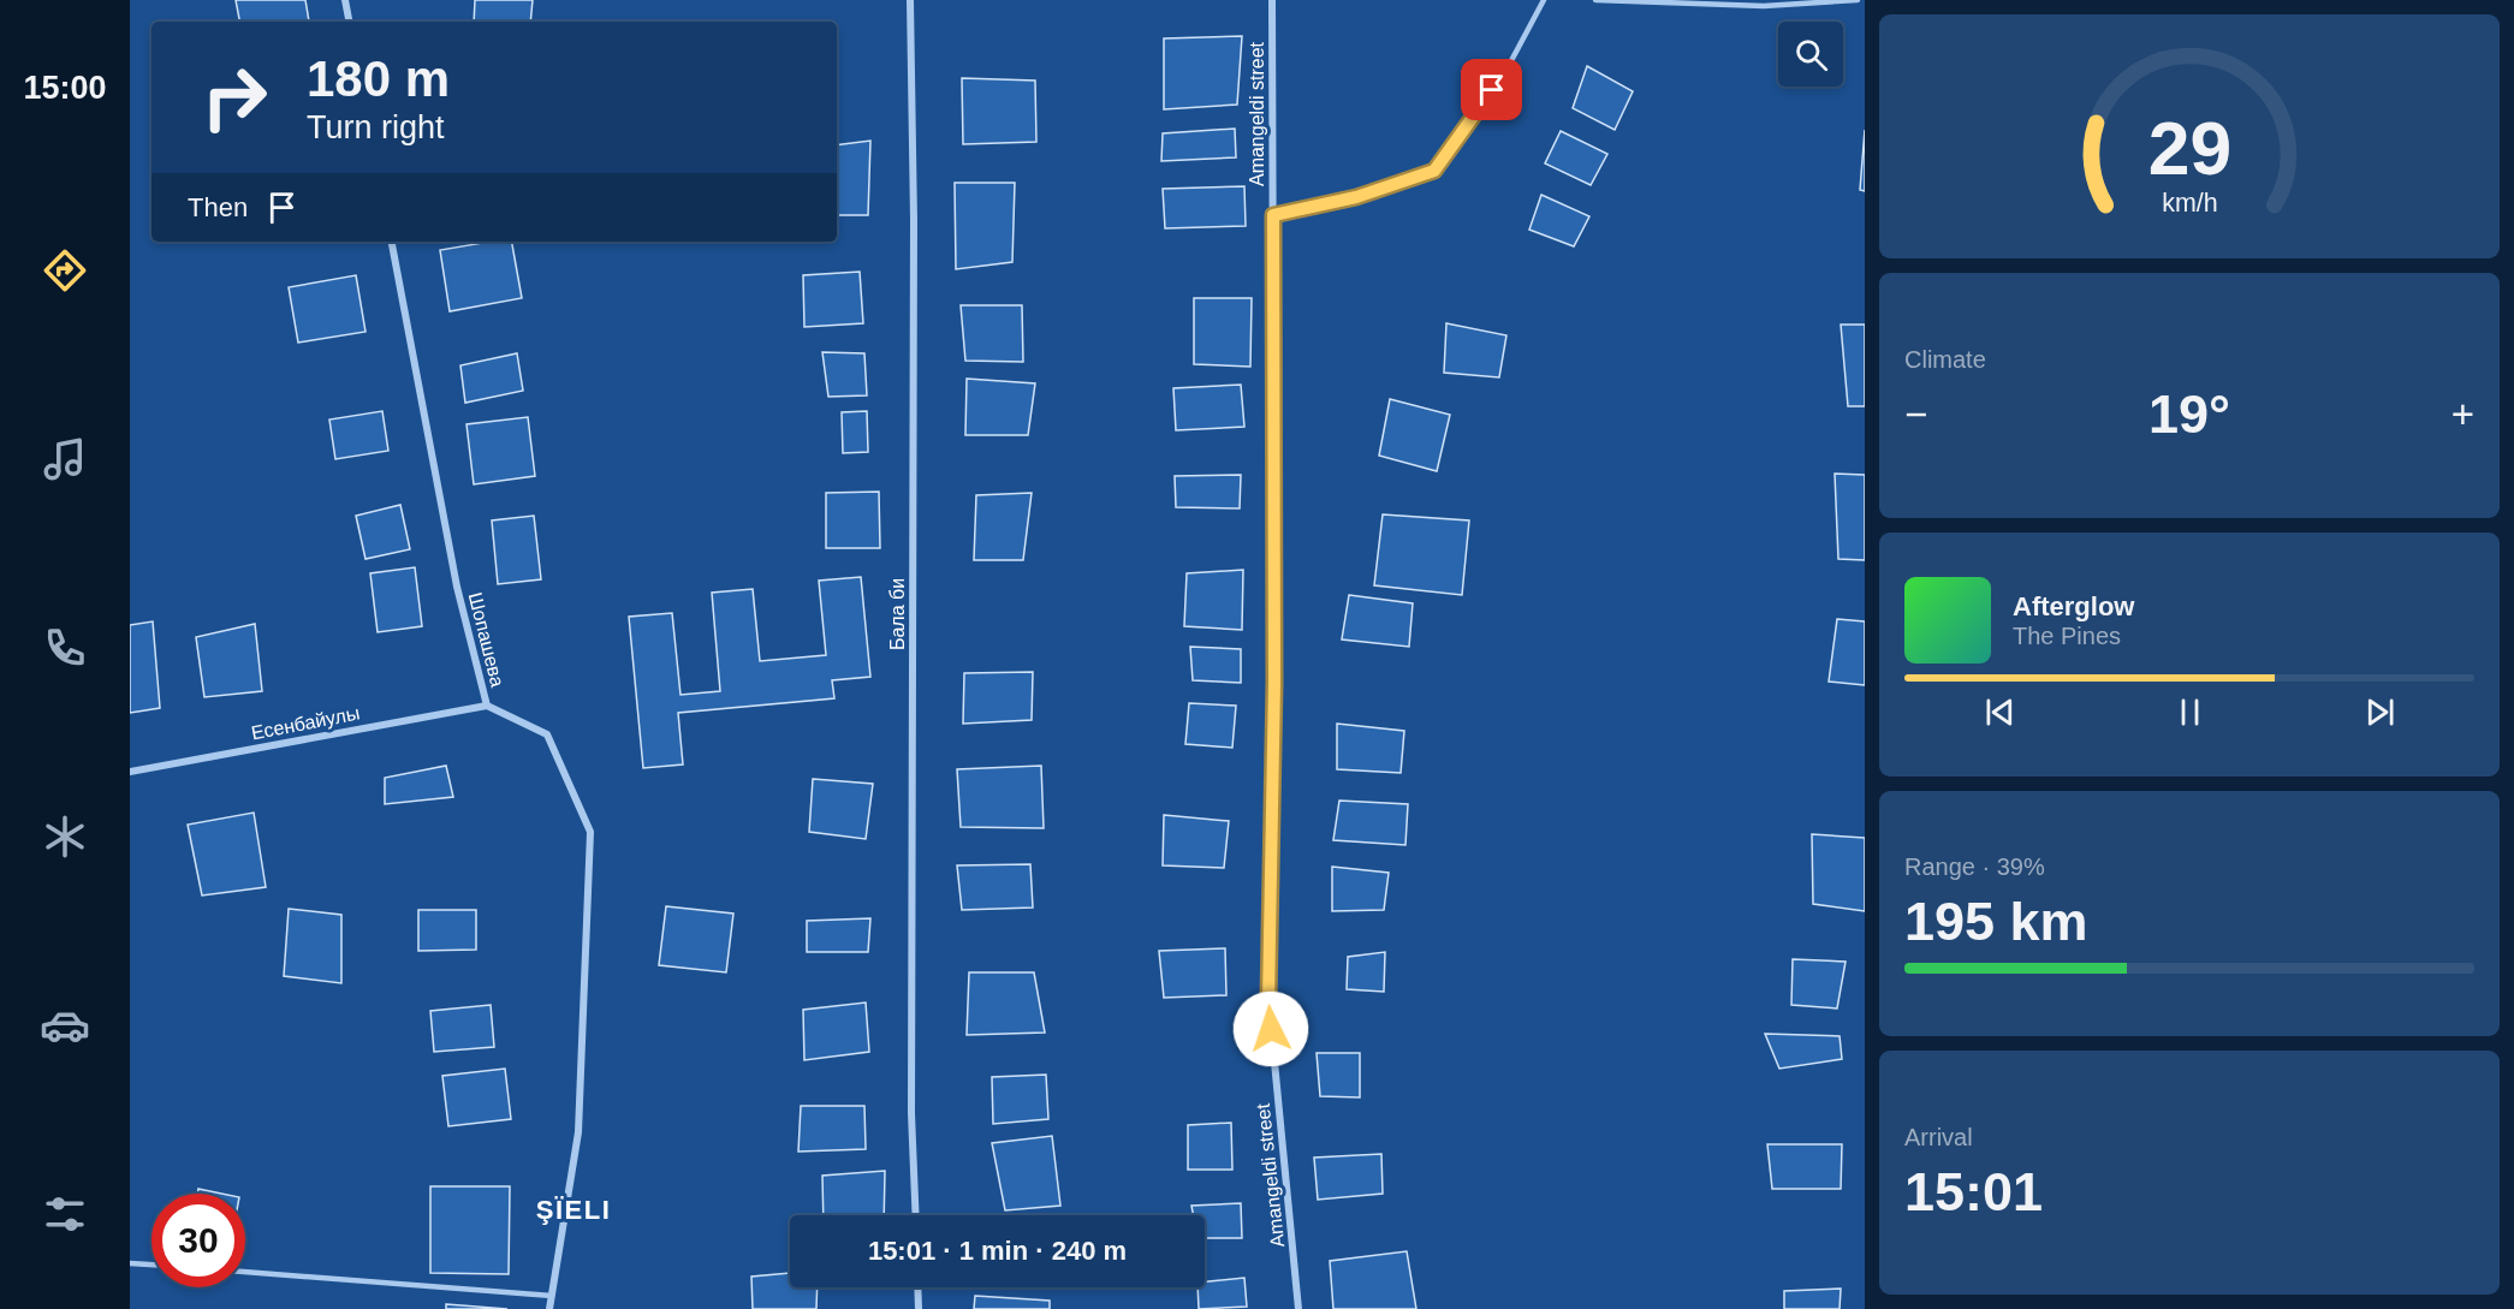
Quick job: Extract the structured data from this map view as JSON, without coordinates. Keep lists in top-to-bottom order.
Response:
{
  "streets": {
    "street": [
      "Amangeldi street",
      "Бала би",
      "Шопашева",
      "Есенбайулы"
    ]
  },
  "crossings": [
    ["Шопашева", "Есенбайулы"]
  ],
  "districts": ["ŞÏELI"],
  "page": {
    "tabs": "15:00",
    "turn": ["180 m", "Turn right"],
    "then": "Then",
    "tile": [
      "Climate",
      ["Range · 39%", "195 km"],
      ["Arrival", "15:01"]
    ],
    "heat": ["−", "19°", "+"],
    "song": ["Afterglow", "The Pines"],
    "limit": "30",
    "trip": "15:01 · 1 min · 240 m",
    "gauge": ["29", "km/h"]
  }
}
